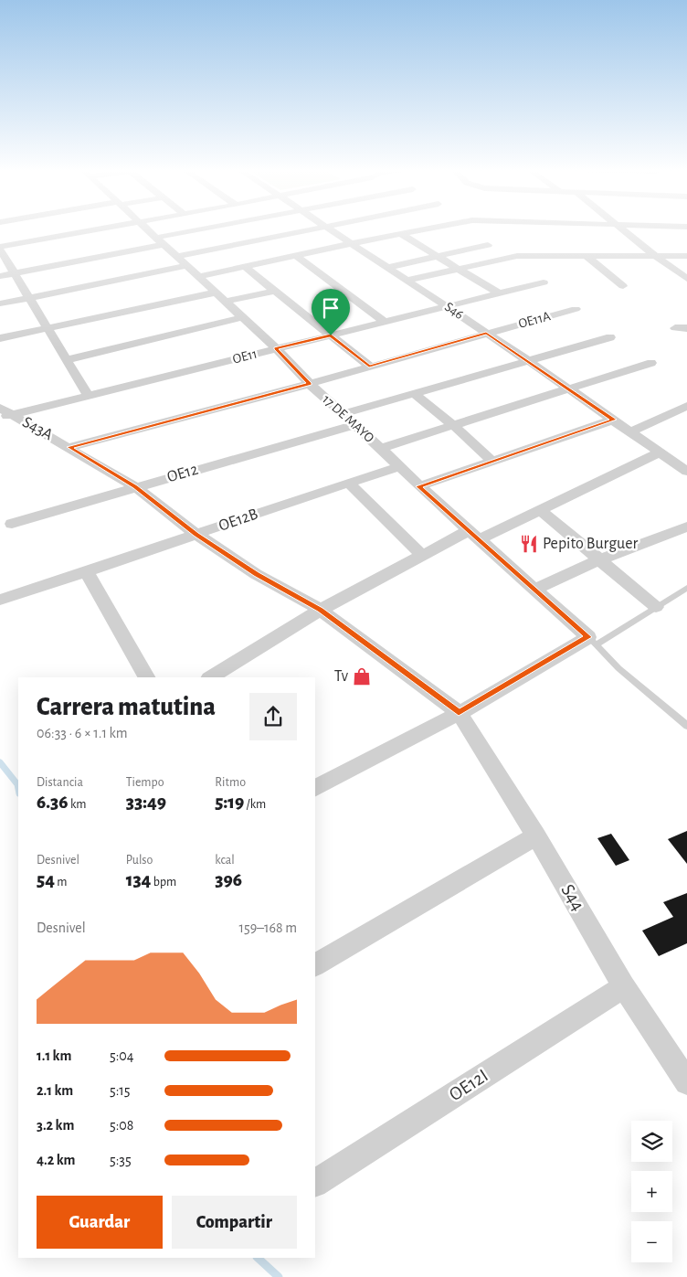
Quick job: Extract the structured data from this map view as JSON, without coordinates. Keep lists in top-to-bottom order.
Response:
{
  "streets": {
    "street": [
      "S46",
      "OE11A",
      "OE11",
      "17 DE MAYO",
      "S43A",
      "OE12",
      "OE12B",
      "S44",
      "OE12I"
    ]
  },
  "crossings": [
    ["S46", "OE11A"],
    ["S46", "OE11"],
    ["OE11A", "17 DE MAYO"],
    ["OE11A", "S43A"],
    ["OE11", "17 DE MAYO"],
    ["OE11", "S43A"],
    ["17 DE MAYO", "OE12"],
    ["17 DE MAYO", "OE12B"],
    ["S43A", "OE12"],
    ["S43A", "OE12B"],
    ["S43A", "S44"],
    ["S44", "OE12I"]
  ],
  "places": {
    "restaurant": ["Pepito Burguer"],
    "shop": ["Tv"]
  },
  "page": {
    "heading": ["Carrera matutina", "06:33 · 6 × 1.1 km"],
    "stats": [
      ["Distancia", "6.36 km"],
      ["Tiempo", "33:49"],
      ["Ritmo", "5:19 /km"],
      ["Desnivel", "54 m"],
      ["Pulso", "134 bpm"],
      ["kcal", "396"]
    ],
    "chart": ["Desnivel", "159–168 m"],
    "list": [
      {
        "name": "1.1 km",
        "note": "5:04"
      },
      {
        "name": "2.1 km",
        "note": "5:15"
      },
      {
        "name": "3.2 km",
        "note": "5:08"
      },
      {
        "name": "4.2 km",
        "note": "5:35"
      }
    ],
    "map_buttons": ["+", "−"],
    "buttons": ["Guardar", "Compartir"]
  }
}
